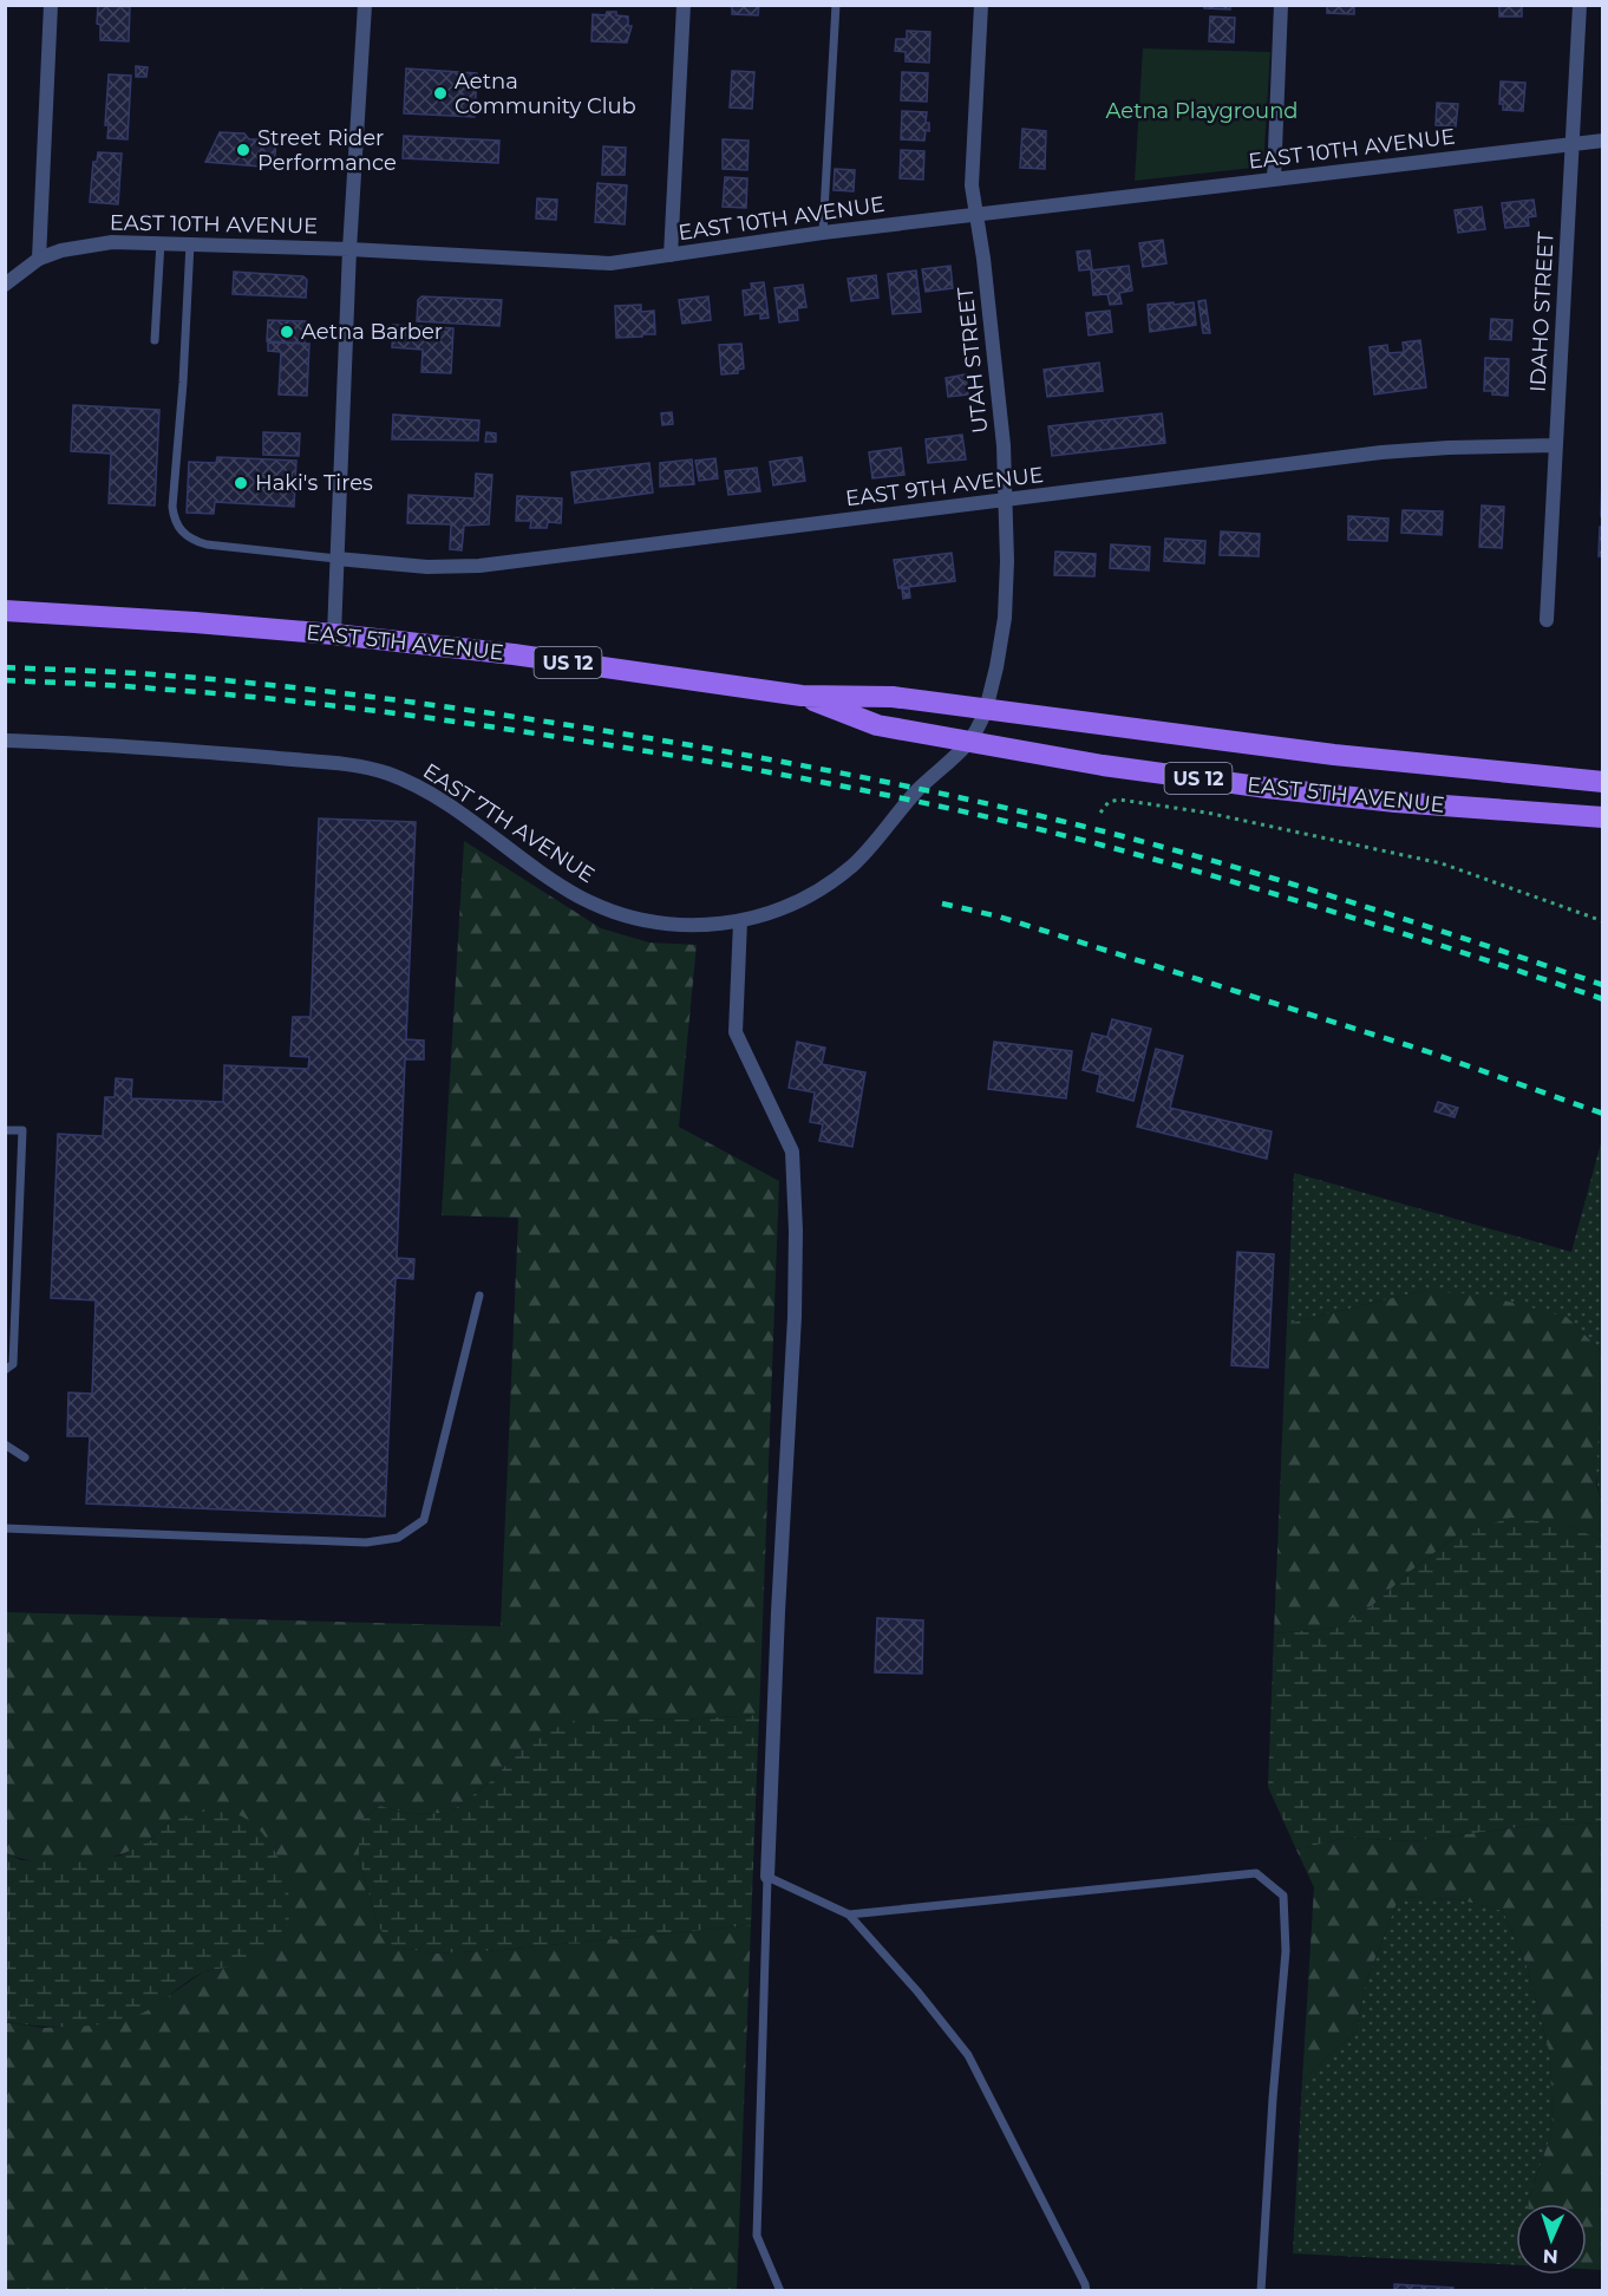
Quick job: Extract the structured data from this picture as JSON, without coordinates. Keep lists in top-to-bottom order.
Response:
{
  "streets": {
    "main road": ["EAST 5TH AVENUE", "US 12"],
    "street": [
      "EAST 10TH AVENUE",
      "IDAHO STREET",
      "UTAH STREET",
      "EAST 9TH AVENUE",
      "EAST 7TH AVENUE"
    ]
  },
  "crossings": [
    ["EAST 10TH AVENUE", "IDAHO STREET"],
    ["EAST 10TH AVENUE", "UTAH STREET"],
    ["IDAHO STREET", "EAST 9TH AVENUE"],
    ["UTAH STREET", "EAST 9TH AVENUE"],
    ["UTAH STREET", "EAST 5TH AVENUE"],
    ["UTAH STREET", "EAST 7TH AVENUE"],
    ["EAST 5TH AVENUE", "EAST 7TH AVENUE"]
  ],
  "parks": ["Aetna Playground"],
  "places": [
    "Aetna Community Club",
    "Street Rider Performance",
    "Aetna Barber",
    "Haki's Tires"
  ],
  "north": "bottom"
}
